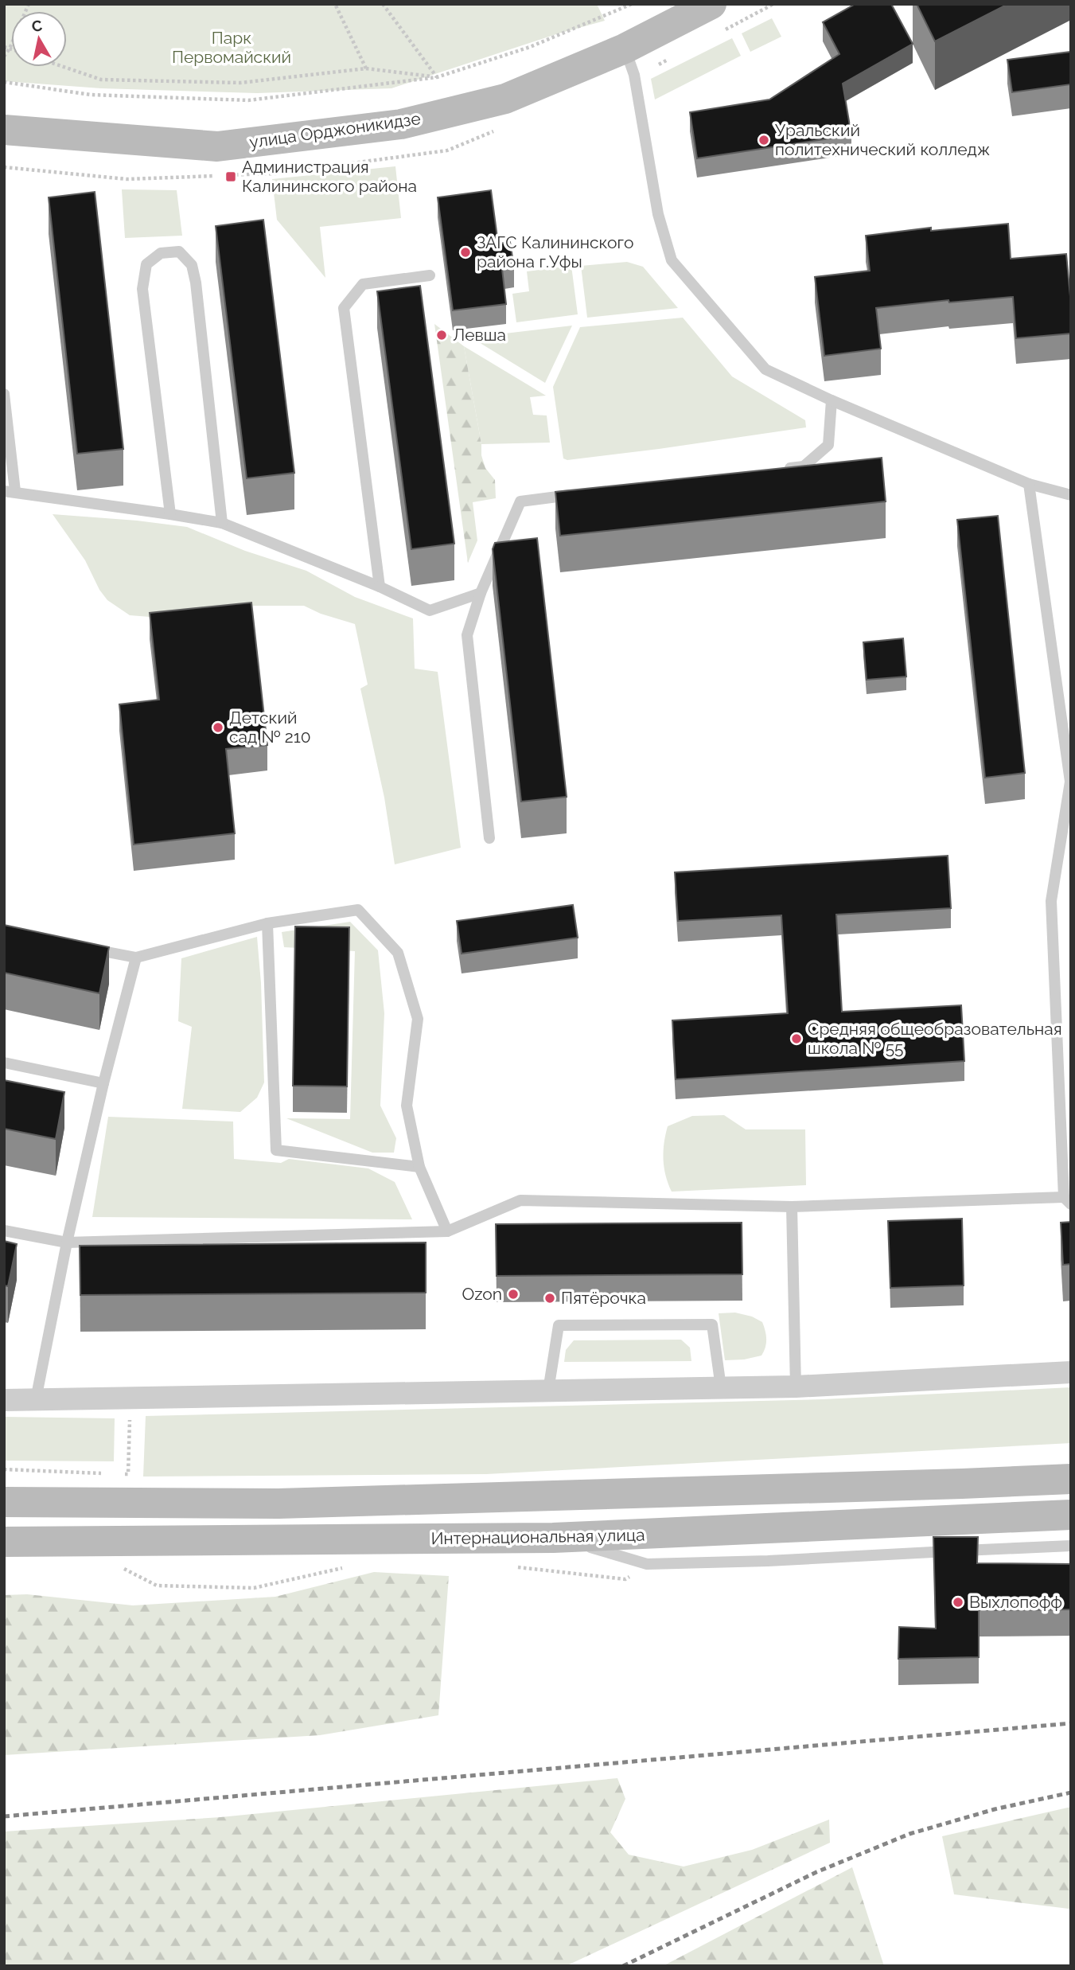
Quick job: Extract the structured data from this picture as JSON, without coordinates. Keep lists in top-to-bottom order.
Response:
{
  "streets": {
    "main road": ["улица Орджоникидзе", "Интернациональная улица"]
  },
  "parks": ["Парк Первомайский"],
  "places": {
    "other": [
      "Уральский политехнический колледж",
      "ЗАГС Калининского района г.Уфы",
      "Левша",
      "Детский сад № 210",
      "Средняя общеобразовательная школа № 55",
      "Ozon",
      "Пятёрочка",
      "Выхлопофф"
    ],
    "transit": ["Администрация Калининского района"]
  },
  "north": "top"
}
